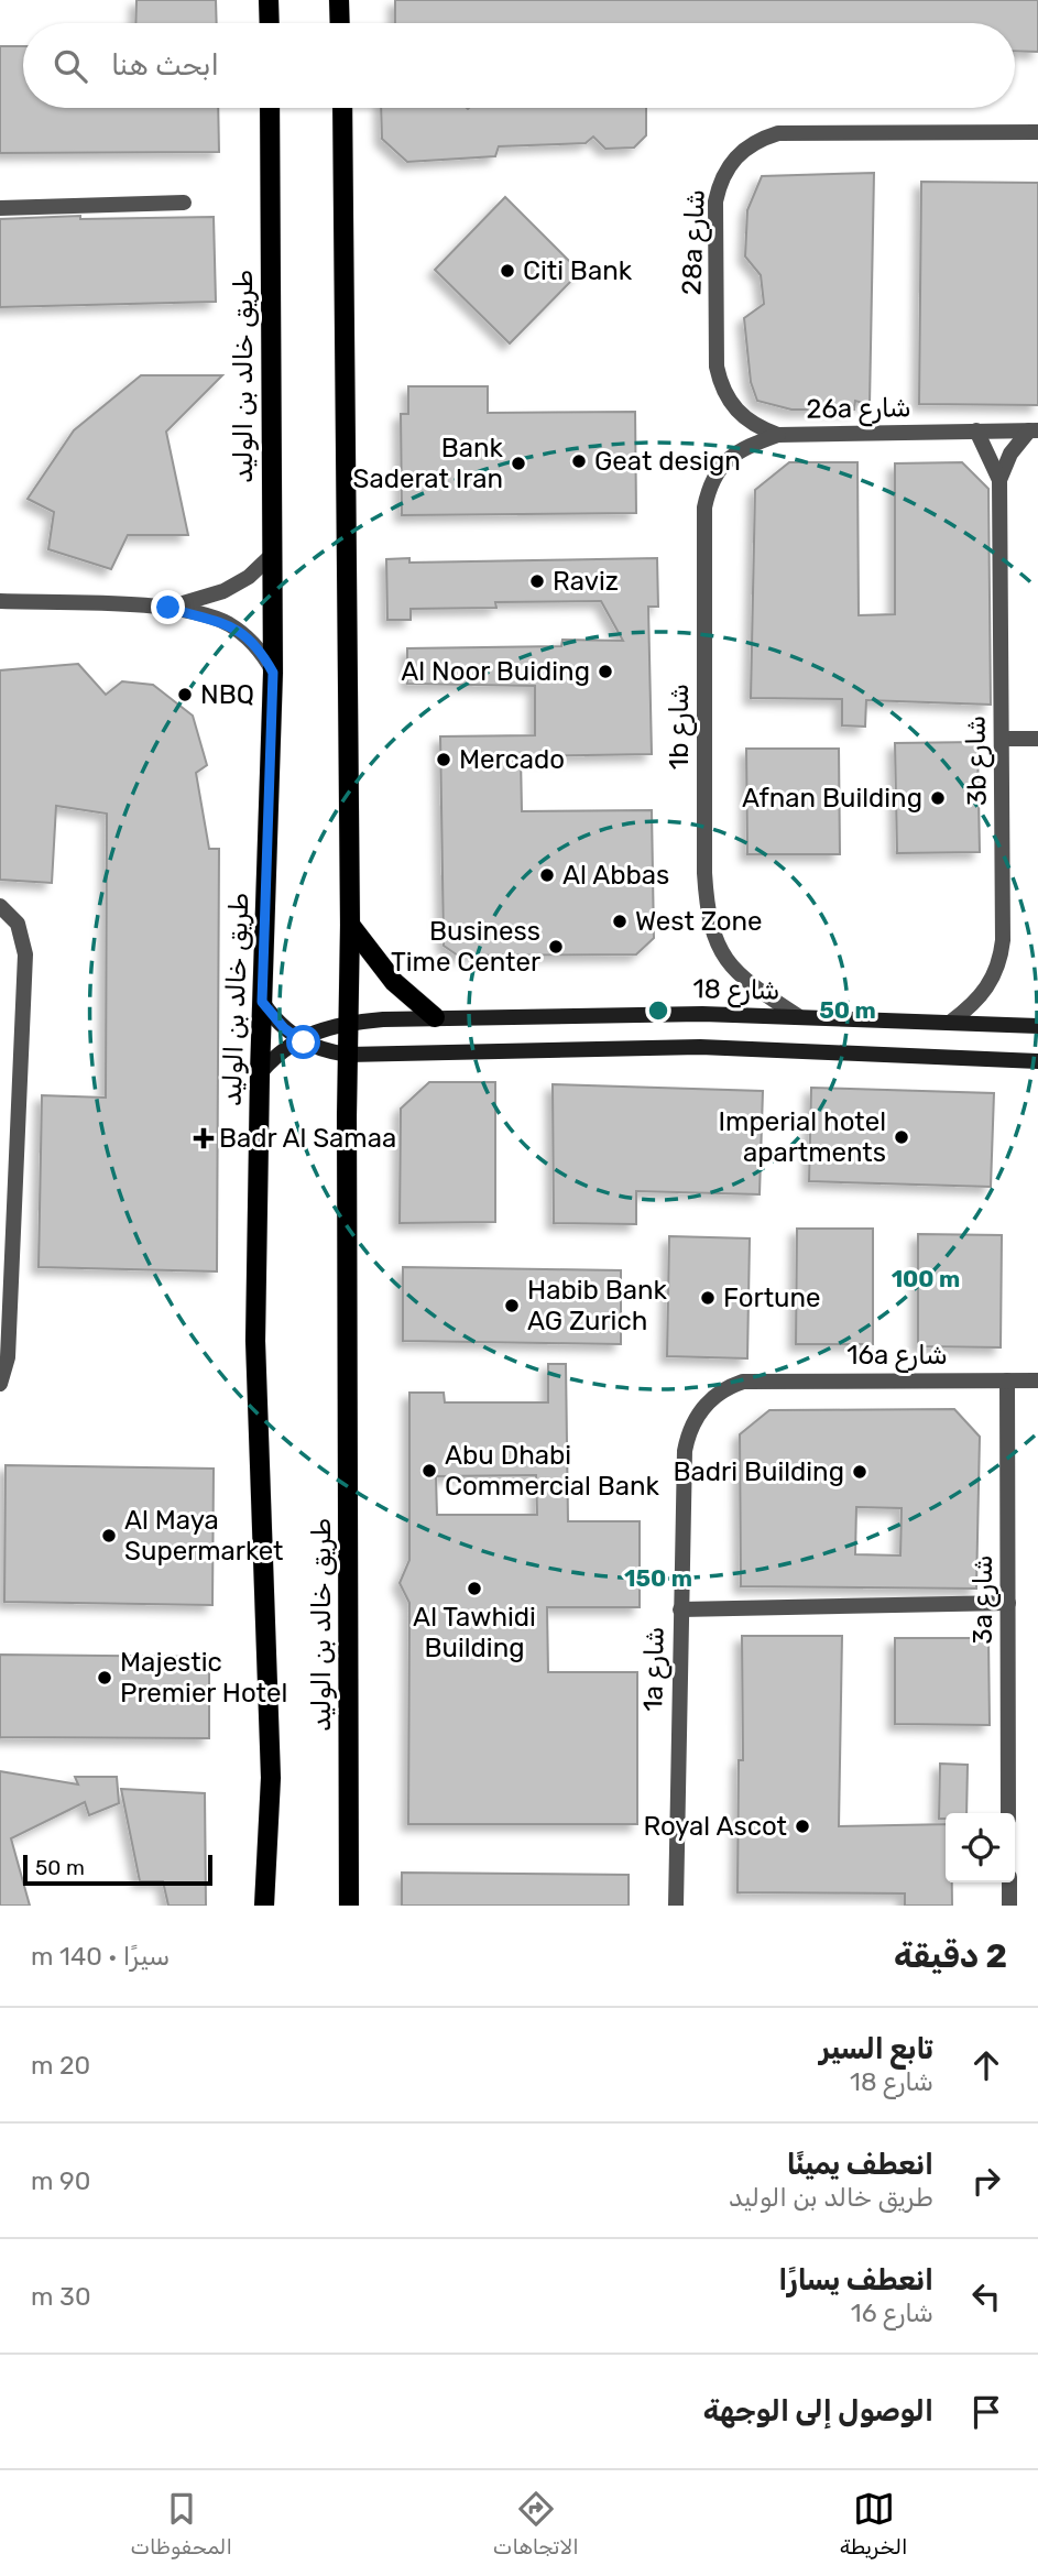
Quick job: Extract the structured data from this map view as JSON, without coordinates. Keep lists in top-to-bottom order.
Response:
{
  "streets": {
    "main road": ["طريق خالد بن الوليد"],
    "street": [
      "28a شارع",
      "26a شارع",
      "1b شارع",
      "3b شارع",
      "شارع 18",
      "16a شارع",
      "3a شارع",
      "1a شارع"
    ]
  },
  "crossings": [
    ["28a شارع", "26a شارع"],
    ["طريق خالد بن الوليد", "شارع 18"],
    ["26a شارع", "1b شارع"],
    ["26a شارع", "3b شارع"],
    ["1b شارع", "شارع 18"],
    ["3b شارع", "شارع 18"],
    ["16a شارع", "3a شارع"],
    ["16a شارع", "1a شارع"]
  ],
  "places": {
    "other": [
      "Citi Bank",
      "Geat design",
      "Bank Saderat Iran",
      "Raviz",
      "Al Noor Buiding",
      "NBQ",
      "Mercado",
      "Afnan Building",
      "Al Abbas",
      "West Zone",
      "Business Time Center",
      "Imperial hotel apartments",
      "Fortune",
      "Habib Bank AG Zurich",
      "Abu Dhabi Commercial Bank",
      "Badri Building",
      "Al Maya Supermarket",
      "Al Tawhidi Building",
      "Majestic Premier Hotel",
      "Royal Ascot"
    ],
    "health": ["Badr Al Samaa"]
  },
  "scale_bar": "50 m",
  "page": {
    "search": "ابحث هنا",
    "scale": "50 m",
    "heading": ["2 دقيقة", "سيرًا · 140 m"],
    "list": [
      ["تابع السير", "شارع 18", "20 m"],
      ["انعطف يمينًا", "طريق خالد بن الوليد", "90 m"],
      ["انعطف يسارًا", "شارع 16", "30 m"],
      "الوصول إلى الوجهة"
    ],
    "nav": ["الخريطة", "الاتجاهات", "المحفوظات"]
  },
  "rings": ["50 m", "100 m", "150 m"]
}
